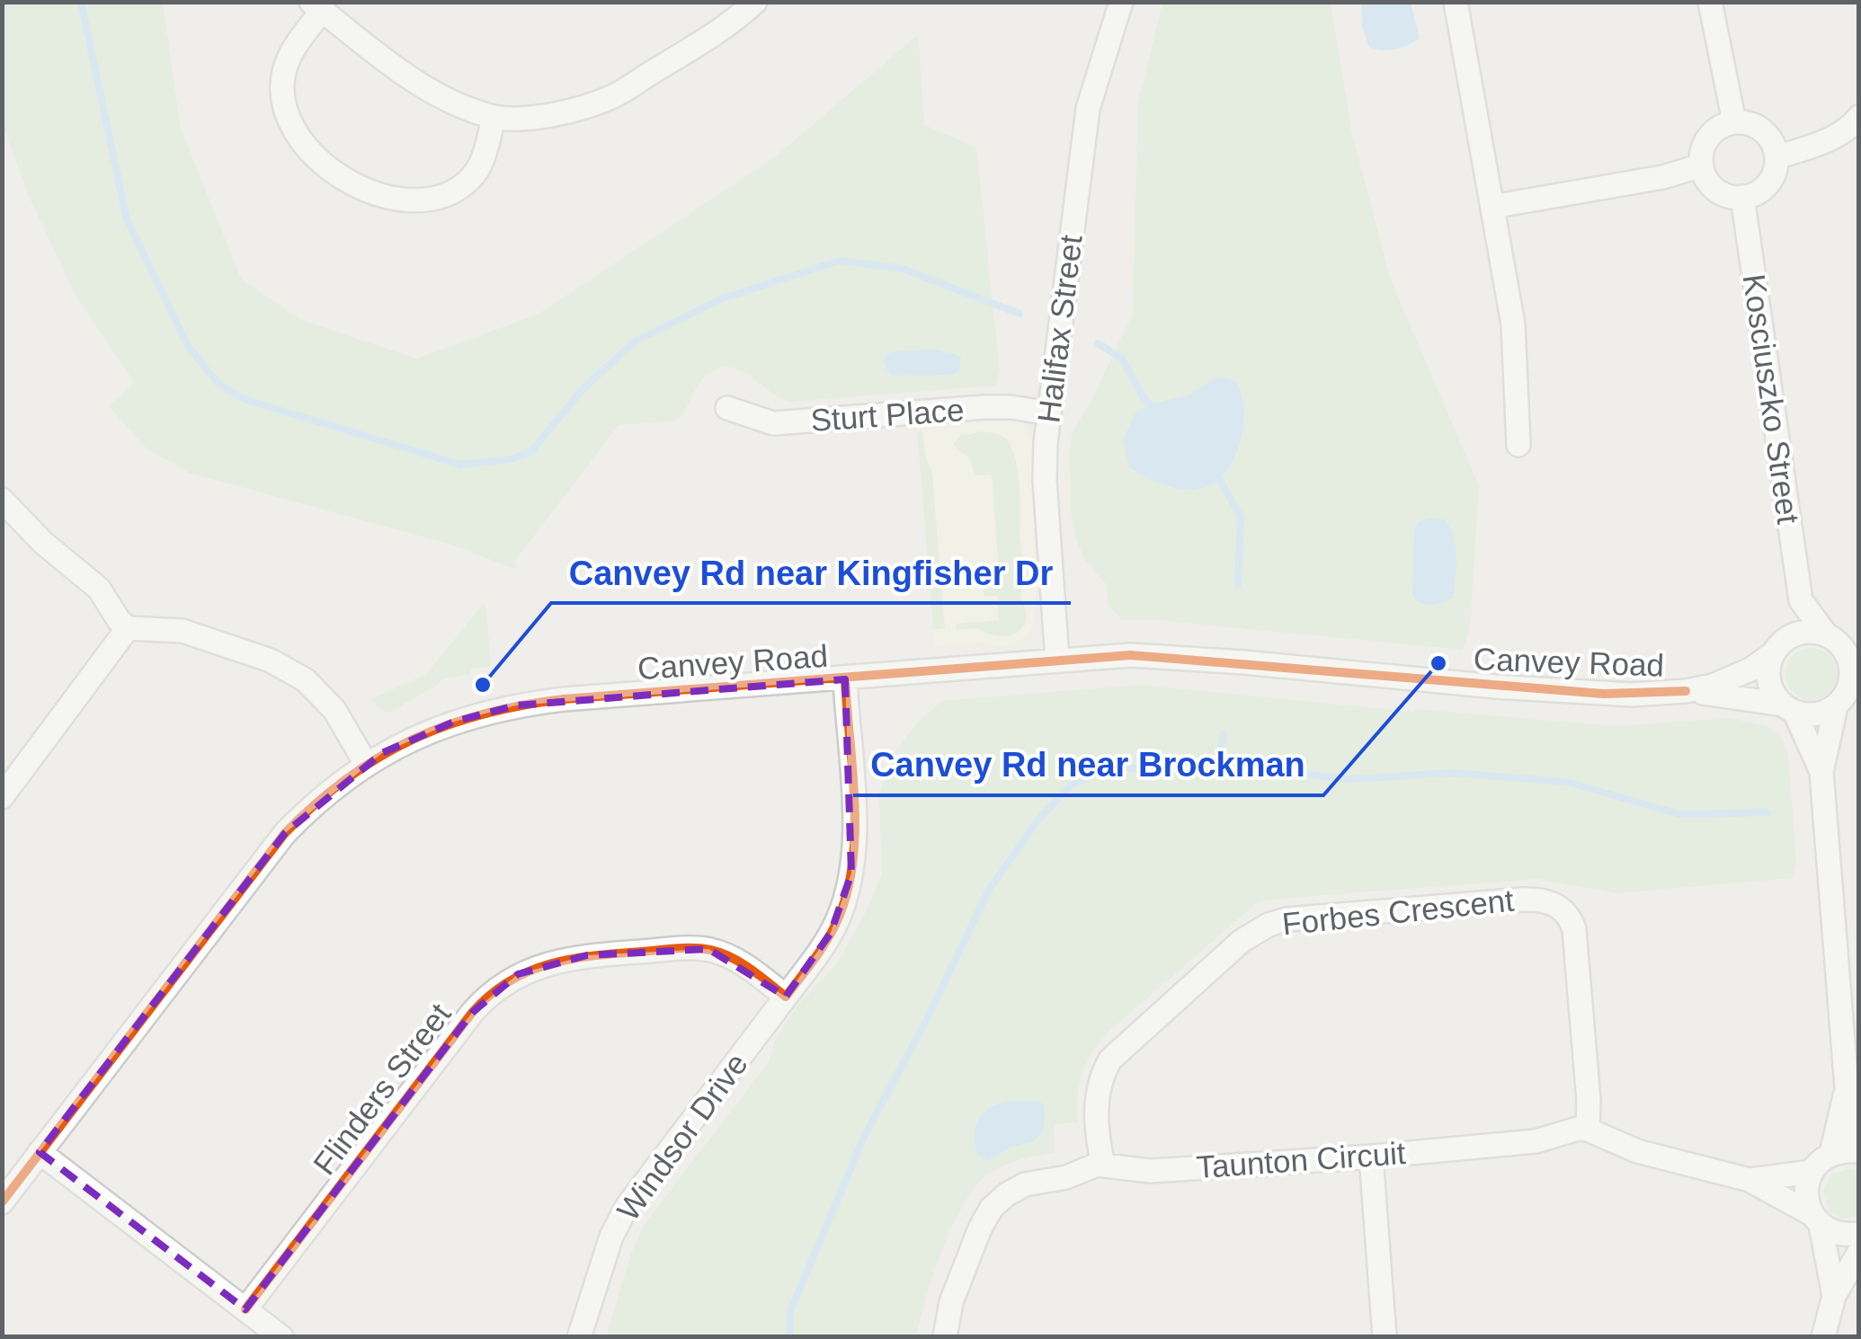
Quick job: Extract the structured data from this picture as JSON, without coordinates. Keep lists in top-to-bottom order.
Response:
{
  "streets": {
    "street": [
      "Halifax Street",
      "Kosciuszko Street",
      "Sturt Place",
      "Canvey Road",
      "Forbes Crescent",
      "Flinders Street",
      "Windsor Drive",
      "Taunton Circuit"
    ]
  },
  "crossings": [
    ["Halifax Street", "Sturt Place"],
    ["Halifax Street", "Canvey Road"],
    ["Kosciuszko Street", "Canvey Road"],
    ["Forbes Crescent", "Taunton Circuit"],
    ["Flinders Street", "Windsor Drive"]
  ],
  "places": ["Canvey Rd near Brockman", "Canvey Rd near Kingfisher Dr"]
}
